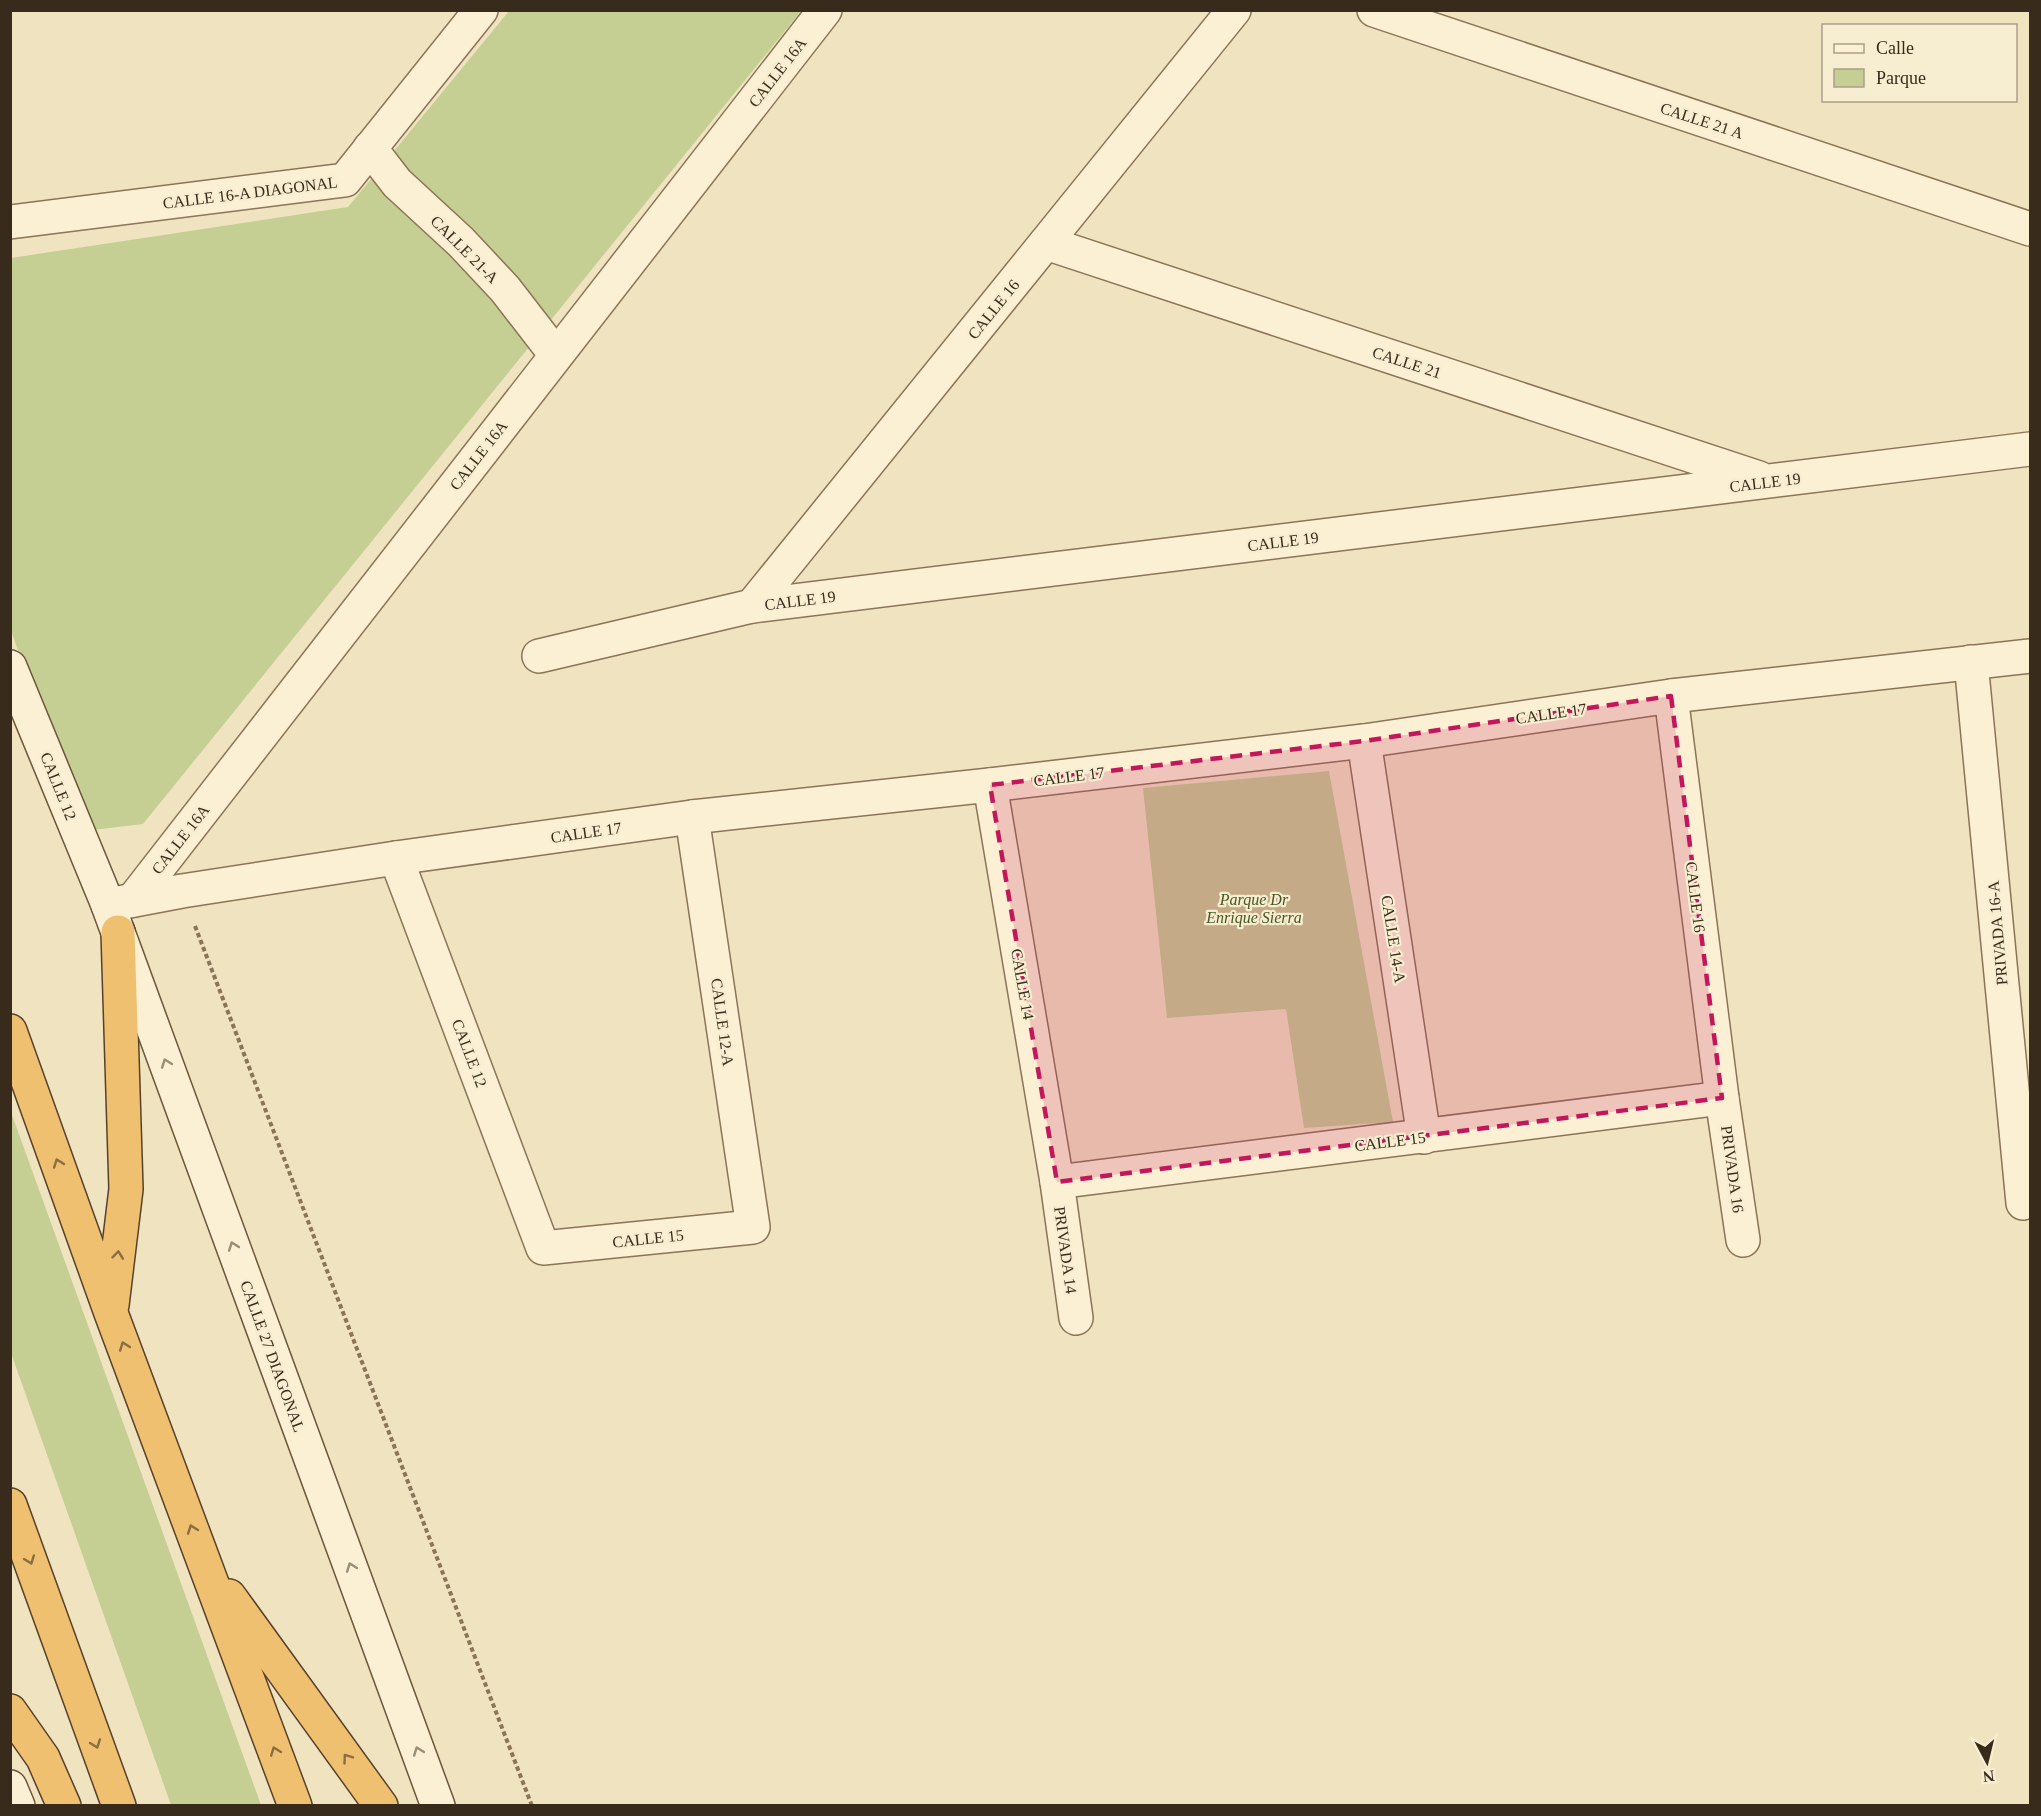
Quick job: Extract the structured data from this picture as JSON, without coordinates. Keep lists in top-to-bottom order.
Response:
{
  "streets": {
    "street": [
      "CALLE 16A",
      "CALLE 21 A",
      "CALLE 16-A DIAGONAL",
      "CALLE 21-A",
      "CALLE 16",
      "CALLE 21",
      "CALLE 19",
      "CALLE 17",
      "CALLE 12",
      "PRIVADA 16-A",
      "CALLE 14-A",
      "CALLE 14",
      "CALLE 12-A",
      "CALLE 15",
      "PRIVADA 16",
      "PRIVADA 14",
      "CALLE 27 DIAGONAL"
    ]
  },
  "crossings": [
    ["CALLE 16A", "CALLE 21-A"],
    ["CALLE 16A", "CALLE 17"],
    ["CALLE 16A", "CALLE 12"],
    ["CALLE 16A", "CALLE 27 DIAGONAL"],
    ["CALLE 16-A DIAGONAL", "CALLE 21-A"],
    ["CALLE 16", "CALLE 21"],
    ["CALLE 16", "CALLE 19"],
    ["CALLE 16", "CALLE 17"],
    ["CALLE 16", "CALLE 15"],
    ["CALLE 16", "PRIVADA 16"],
    ["CALLE 21", "CALLE 19"],
    ["CALLE 17", "CALLE 12"],
    ["CALLE 17", "PRIVADA 16-A"],
    ["CALLE 17", "CALLE 14-A"],
    ["CALLE 17", "CALLE 14"],
    ["CALLE 17", "CALLE 12-A"],
    ["CALLE 17", "CALLE 27 DIAGONAL"],
    ["CALLE 12", "CALLE 15"],
    ["CALLE 12", "CALLE 27 DIAGONAL"],
    ["CALLE 14-A", "CALLE 15"],
    ["CALLE 14", "CALLE 15"],
    ["CALLE 14", "PRIVADA 14"],
    ["CALLE 12-A", "CALLE 15"],
    ["CALLE 15", "PRIVADA 16"],
    ["CALLE 15", "PRIVADA 14"]
  ],
  "one_way": ["CALLE 27 DIAGONAL"],
  "parks": ["Parque Dr Enrique Sierra"],
  "legend": ["Calle", "Parque"],
  "north": "bottom"
}
